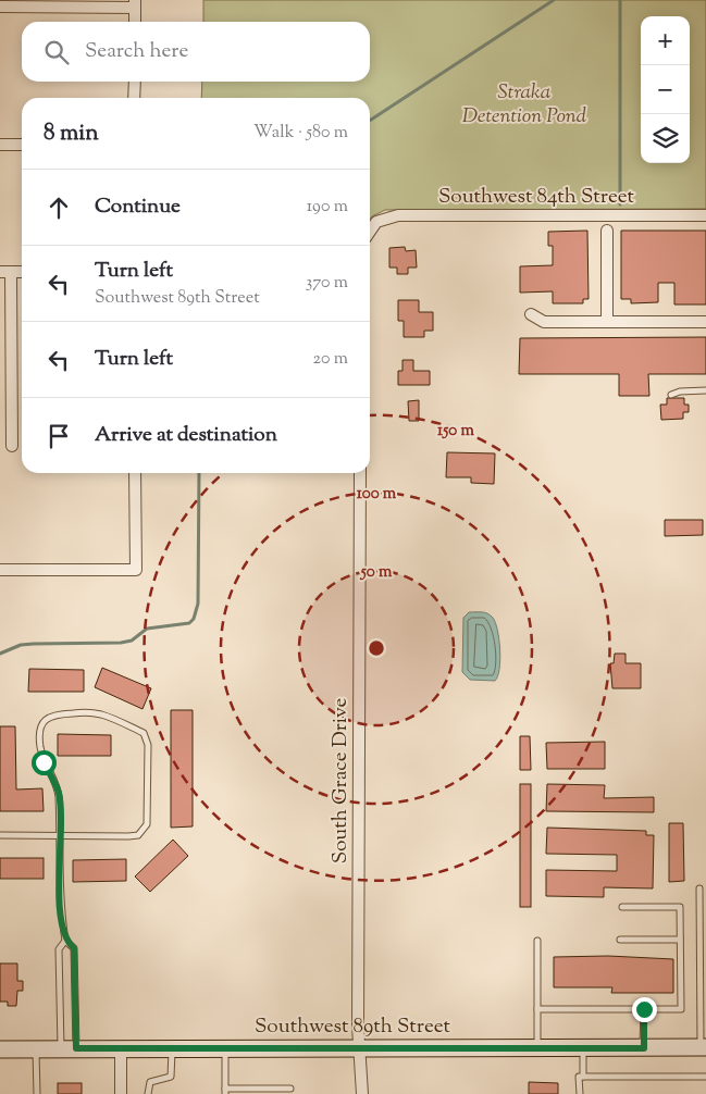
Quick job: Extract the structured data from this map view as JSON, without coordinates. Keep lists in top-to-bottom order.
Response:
{
  "streets": {
    "main road": ["Southwest 89th Street"],
    "street": ["Southwest 84th Street", "South Grace Drive"]
  },
  "crossings": [
    ["South Grace Drive", "Southwest 89th Street"]
  ],
  "parks": ["Straka Detention Pond"],
  "page": {
    "map_buttons": ["+", "−"],
    "search": "Search here",
    "heading": ["8 min", "Walk · 580 m"],
    "list": [
      ["Continue", "190 m"],
      ["Turn left", "Southwest 89th Street", "370 m"],
      ["Turn left", "20 m"],
      "Arrive at destination"
    ]
  },
  "rings": ["150 m", "100 m", "50 m"]
}
